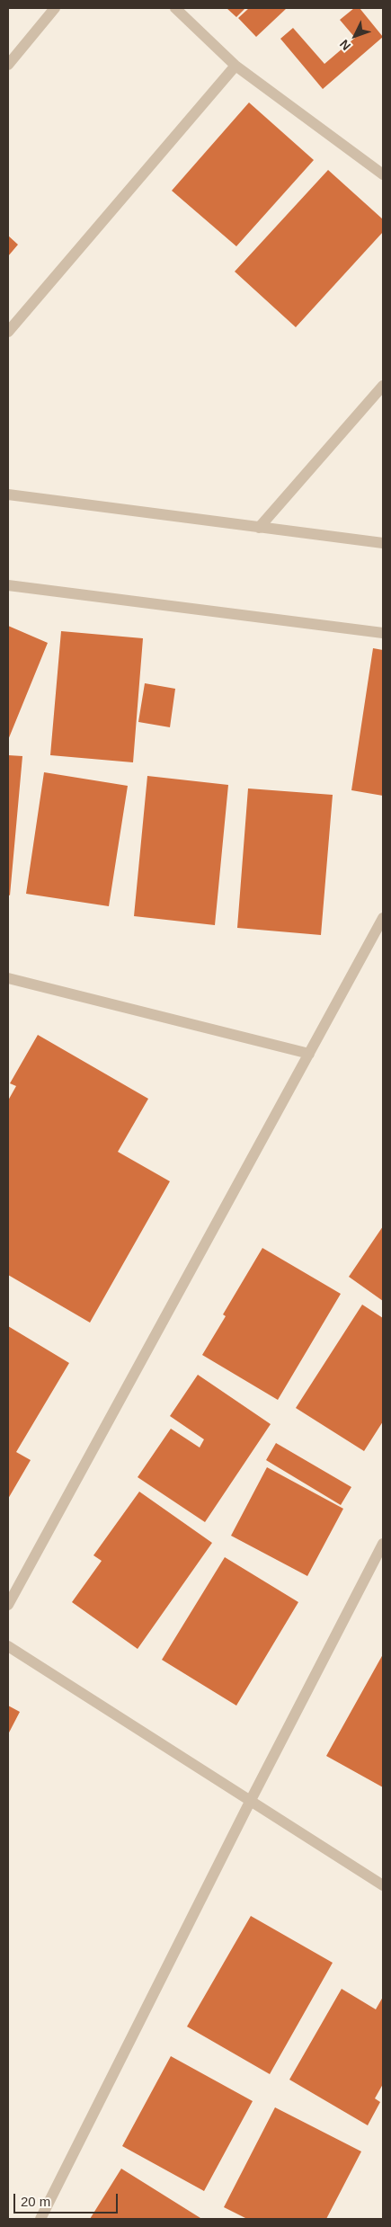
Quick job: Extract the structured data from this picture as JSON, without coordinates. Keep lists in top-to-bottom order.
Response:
{
  "scale_bar": "20 m",
  "north": "bottom left"
}
